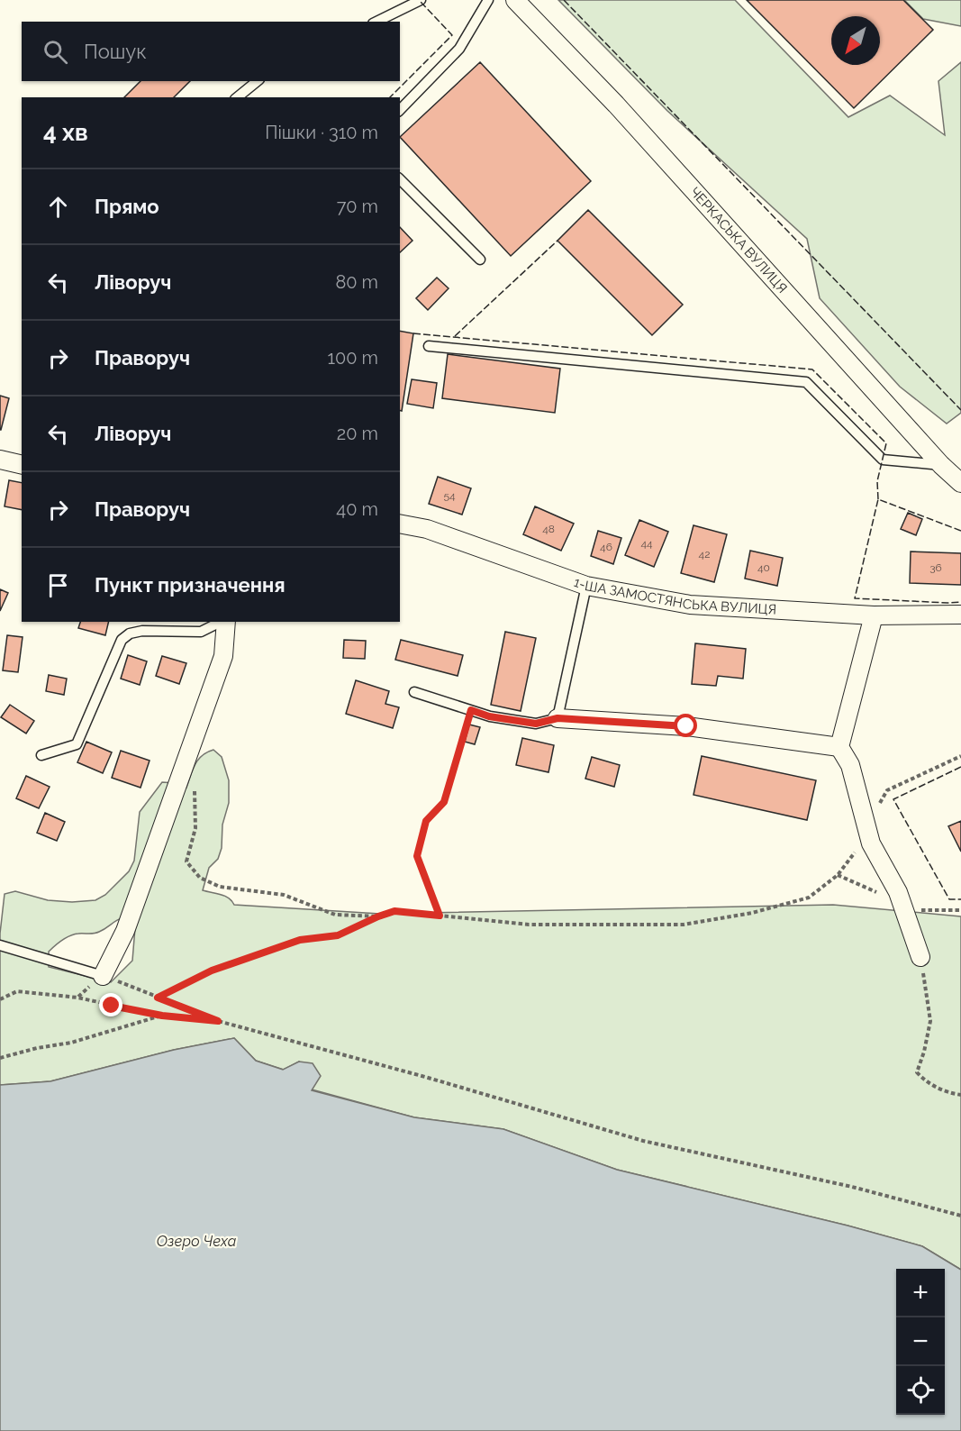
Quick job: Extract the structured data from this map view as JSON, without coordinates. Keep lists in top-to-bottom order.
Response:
{
  "streets": {
    "street": ["ЧЕРКАСЬКА ВУЛИЦЯ", "1-ША ЗАМОСТЯНСЬКА ВУЛИЦЯ"]
  },
  "water": ["Озеро Чеха"],
  "house_numbers": [
    "54",
    "48",
    "44",
    "46",
    "42",
    "40",
    "36"
  ],
  "north": "bottom left",
  "page": {
    "search": "Пошук",
    "heading": ["4 хв", "Пішки · 310 m"],
    "list": [
      ["Прямо", "70 m"],
      ["Ліворуч", "80 m"],
      ["Праворуч", "100 m"],
      ["Ліворуч", "20 m"],
      ["Праворуч", "40 m"],
      "Пункт призначення"
    ],
    "map_buttons": ["+", "−"]
  }
}
